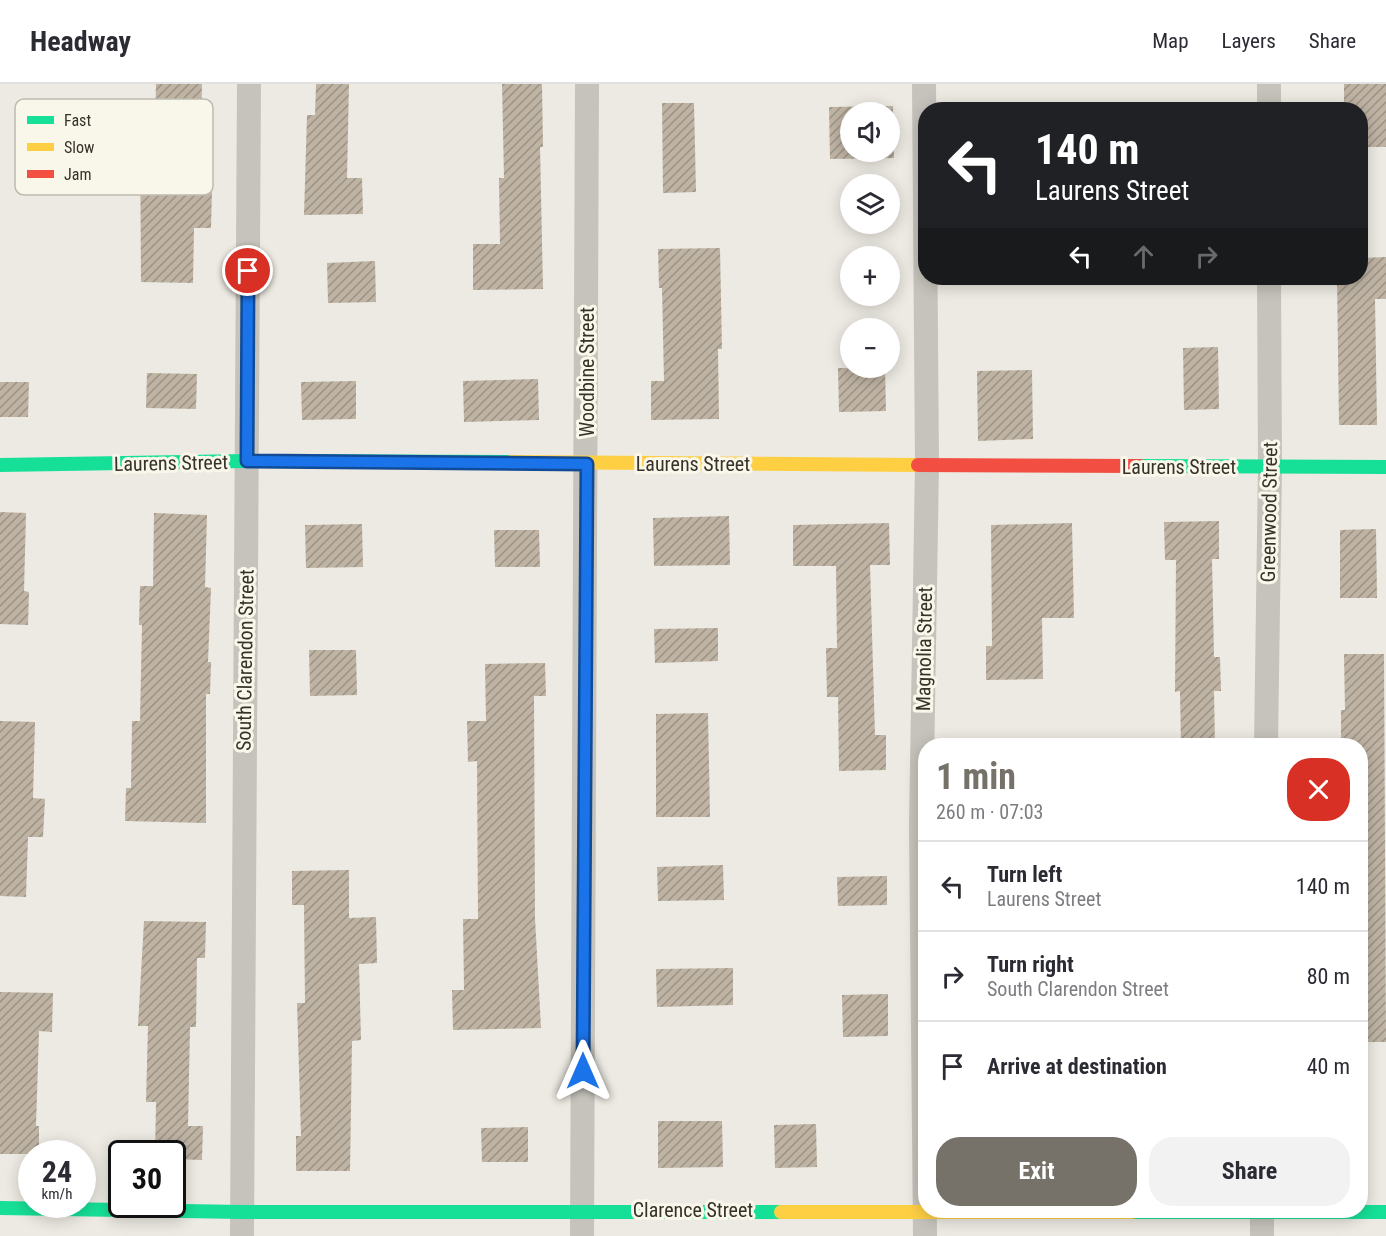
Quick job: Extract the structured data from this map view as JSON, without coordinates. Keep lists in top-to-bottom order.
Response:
{
  "streets": {
    "street": [
      "Woodbine Street",
      "Laurens Street",
      "Greenwood Street",
      "Magnolia Street",
      "South Clarendon Street",
      "Clarence Street"
    ]
  },
  "crossings": [
    ["Woodbine Street", "Laurens Street"],
    ["Woodbine Street", "Clarence Street"],
    ["Laurens Street", "Greenwood Street"],
    ["Laurens Street", "Magnolia Street"],
    ["Laurens Street", "South Clarendon Street"],
    ["South Clarendon Street", "Clarence Street"]
  ],
  "legend": ["Fast", "Slow", "Jam"],
  "page": {
    "header": "Headway",
    "nav": ["Map", "Layers", "Share"],
    "map_buttons": ["+", "−"],
    "turn": ["140 m", "Laurens Street"],
    "heading": ["1 min", "260 m · 07:03"],
    "list": [
      {
        "name": "Turn left",
        "note": "Laurens Street",
        "value": "140 m"
      },
      {
        "name": "Turn right",
        "note": "South Clarendon Street",
        "value": "80 m"
      },
      {
        "name": "Arrive at destination",
        "value": "40 m"
      }
    ],
    "buttons": ["Exit", "Share"],
    "speed": "24 km/h",
    "limit": "30"
  }
}
